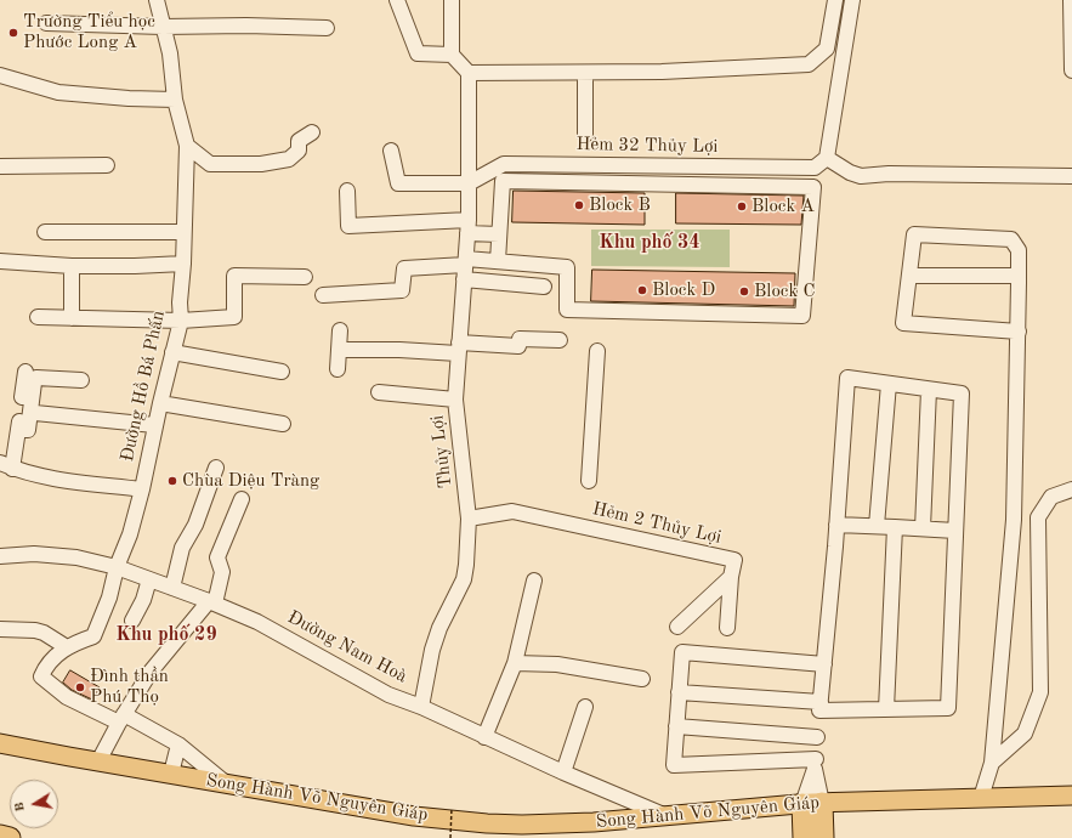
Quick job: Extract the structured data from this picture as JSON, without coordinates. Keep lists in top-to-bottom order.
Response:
{
  "streets": {
    "main road": ["Song Hành Võ Nguyên Giáp"],
    "street": [
      "Hẻm 32 Thủy Lợi",
      "Đường Hồ Bá Phấn",
      "Thủy Lợi",
      "Hẻm 2 Thủy Lợi",
      "Đường Nam Hoà"
    ]
  },
  "crossings": [
    ["Hẻm 32 Thủy Lợi", "Thủy Lợi"],
    ["Đường Hồ Bá Phấn", "Đường Nam Hoà"],
    ["Thủy Lợi", "Hẻm 2 Thủy Lợi"],
    ["Thủy Lợi", "Đường Nam Hoà"],
    ["Đường Nam Hoà", "Song Hành Võ Nguyên Giáp"]
  ],
  "districts": ["Khu phố 34", "Khu phố 29"],
  "places": [
    "Trường Tiểu học Phước Long A",
    "Block B",
    "Block A",
    "Block D",
    "Block C",
    "Chùa Diệu Tràng",
    "Đình thần Phú Thọ"
  ],
  "north": "left"
}
